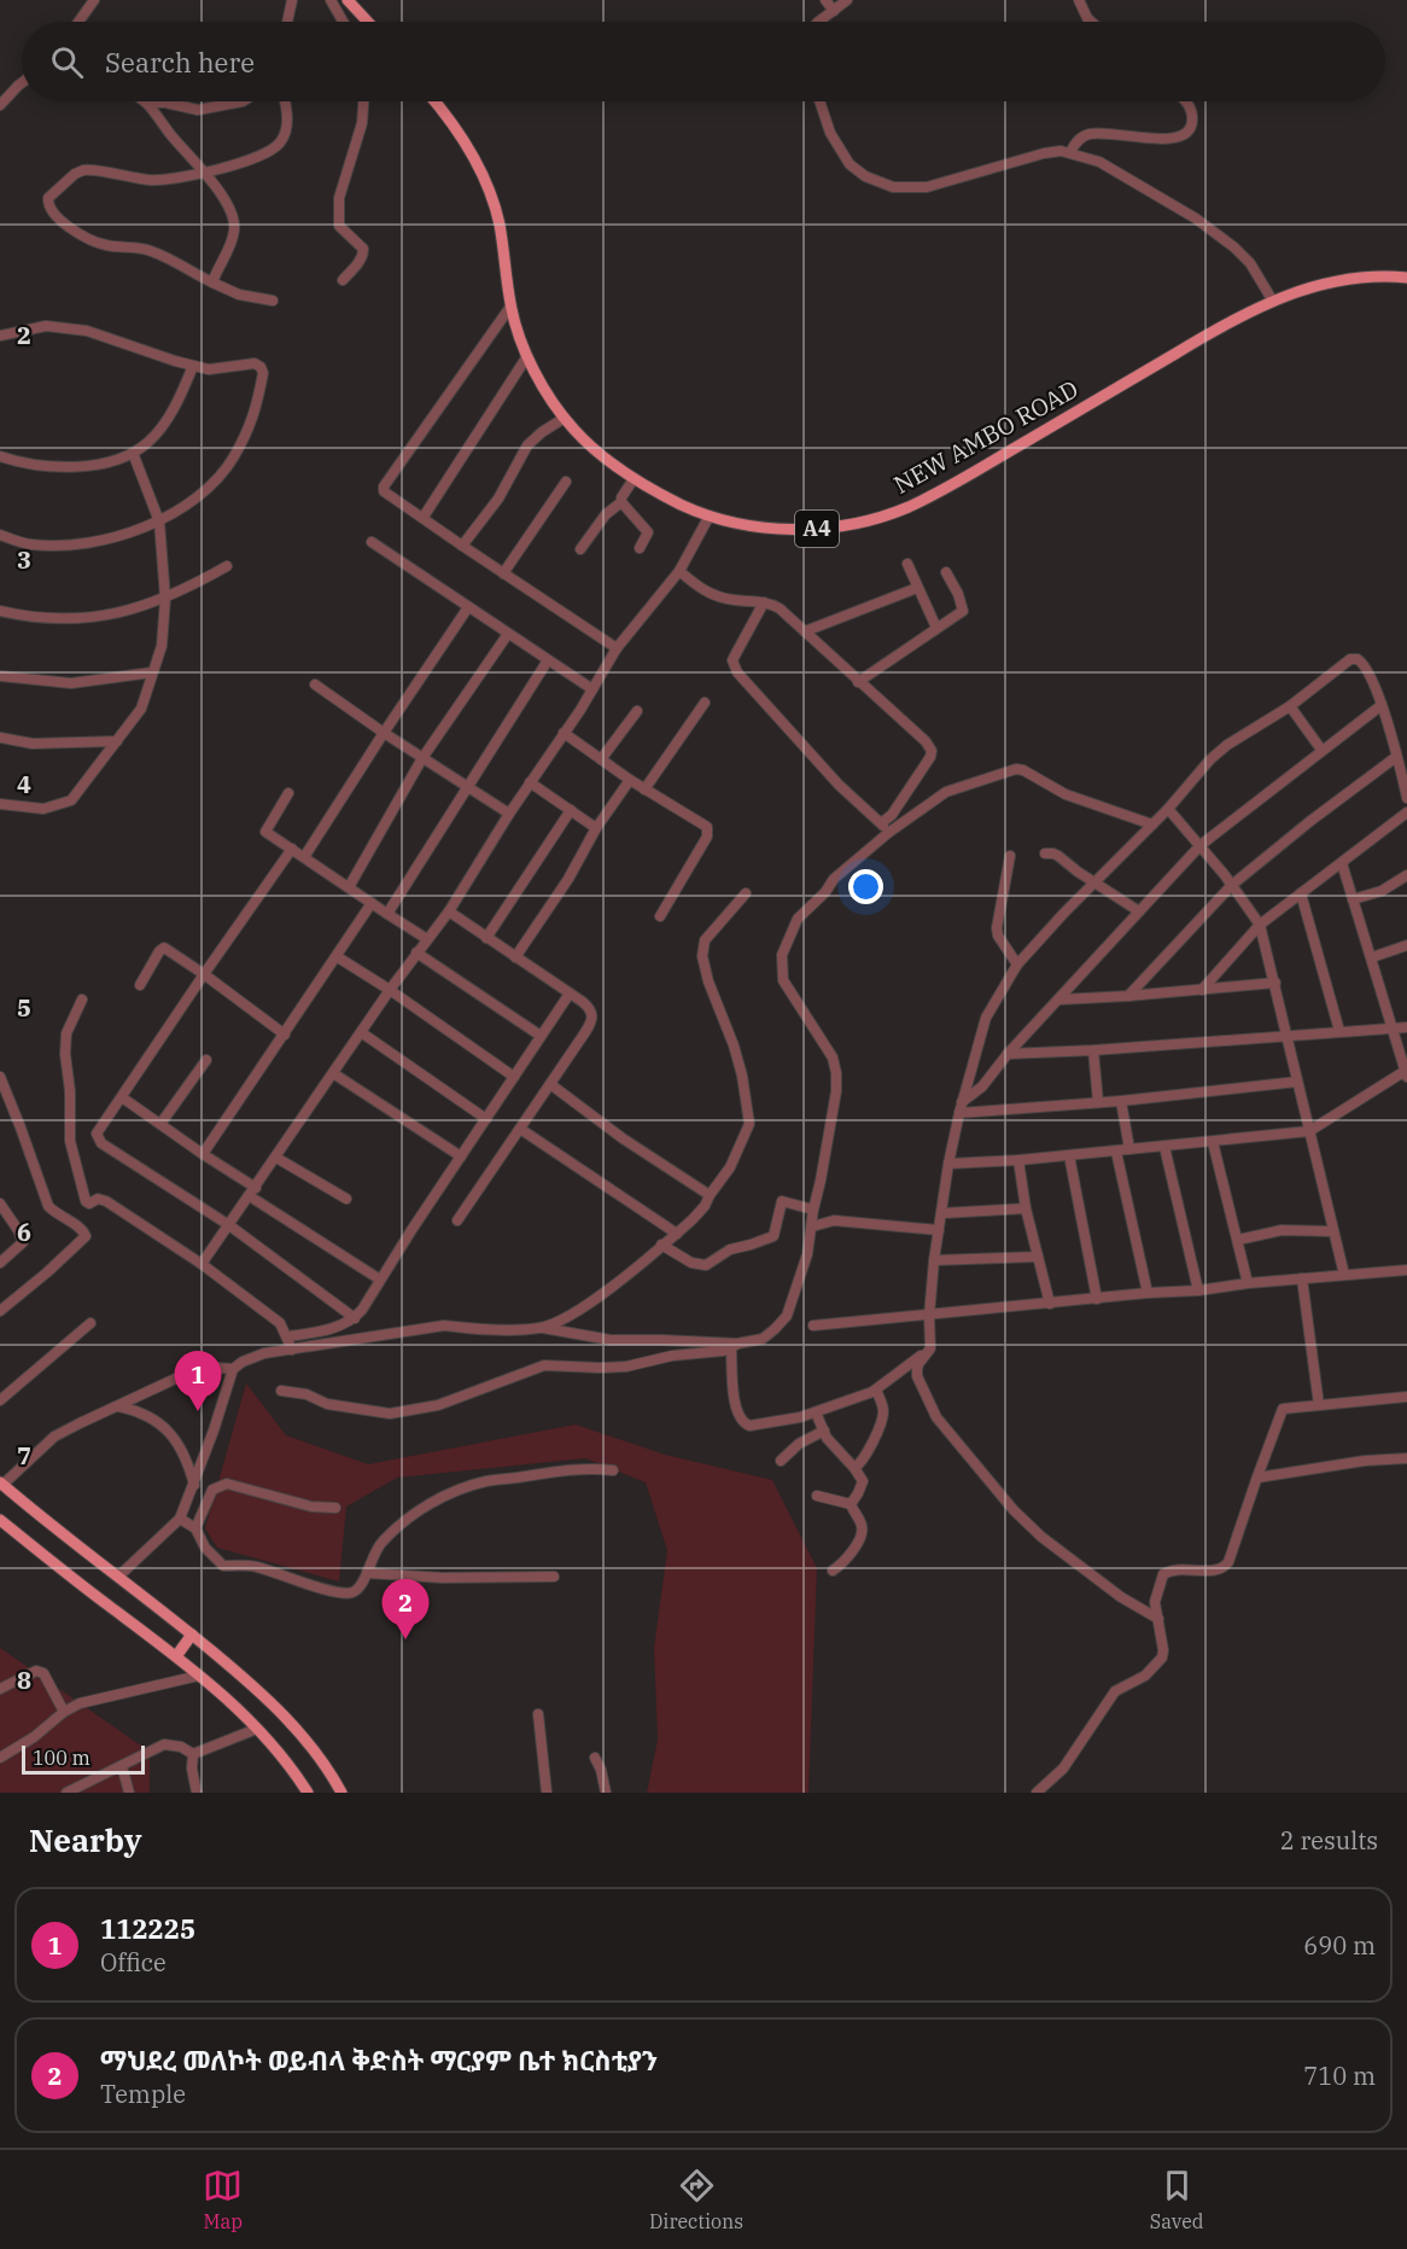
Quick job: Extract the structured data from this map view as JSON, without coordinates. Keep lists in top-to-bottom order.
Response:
{
  "streets": {
    "main road": ["NEW AMBO ROAD", "A4"]
  },
  "scale_bar": "100 m",
  "page": {
    "search": "Search here",
    "pins": ["1", "2"],
    "scale": "100 m",
    "heading": ["Nearby", "2 results"],
    "list": [
      {
        "mark": "1",
        "name": "112225",
        "note": "Office",
        "value": "690 m"
      },
      {
        "mark": "2",
        "name": "ማህደረ መለኮት ወይብላ ቅድስት ማርያም ቤተ ክርስቲያን",
        "note": "Temple",
        "value": "710 m"
      }
    ],
    "nav": ["Map", "Directions", "Saved"]
  },
  "grid": {
    "rows": [
      "2",
      "3",
      "4",
      "5",
      "6",
      "7",
      "8"
    ]
  }
}
